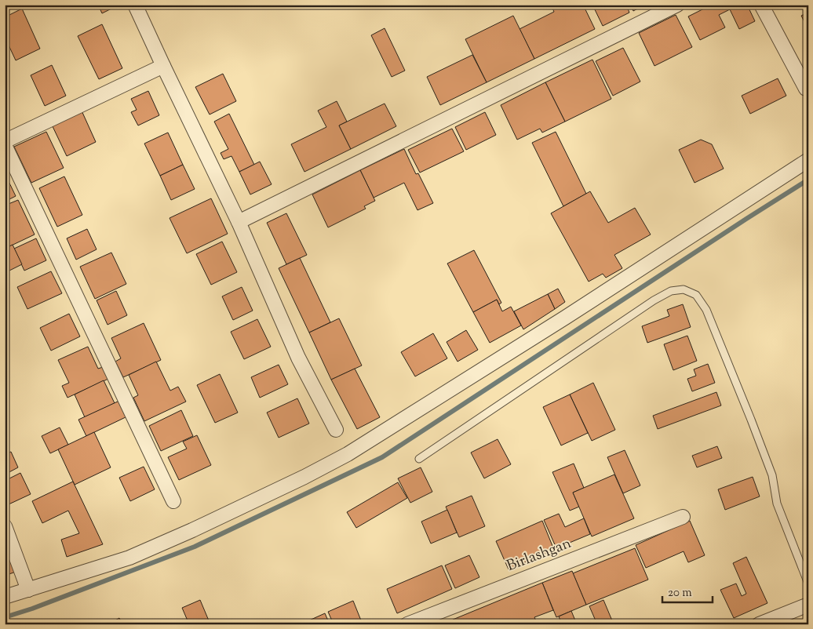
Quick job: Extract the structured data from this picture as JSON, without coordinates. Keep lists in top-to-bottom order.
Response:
{
  "streets": {
    "street": ["Birlashgan"]
  },
  "scale_bar": "20 m"
}
